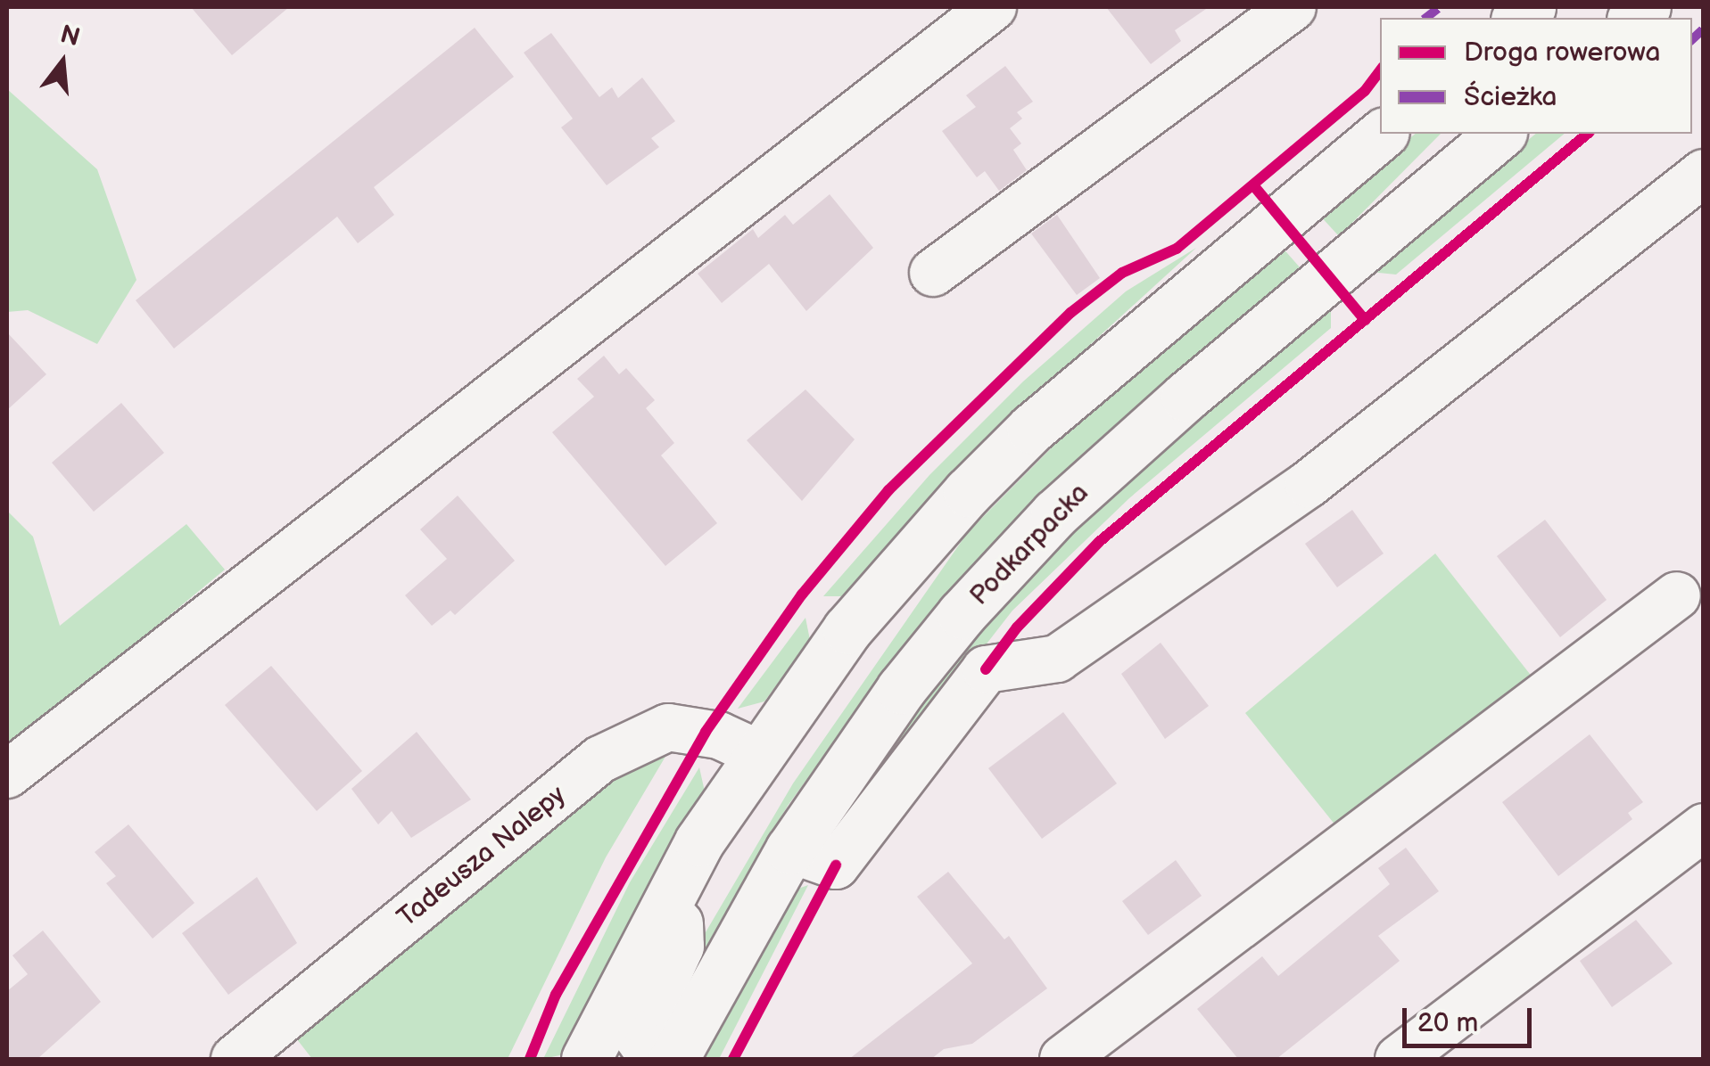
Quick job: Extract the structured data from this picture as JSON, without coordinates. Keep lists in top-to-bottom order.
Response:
{
  "streets": {
    "highway": ["Podkarpacka"],
    "street": ["Tadeusza Nalepy"]
  },
  "legend": ["Droga rowerowa", "Ścieżka"],
  "scale_bar": "20 m",
  "north": "top"
}
